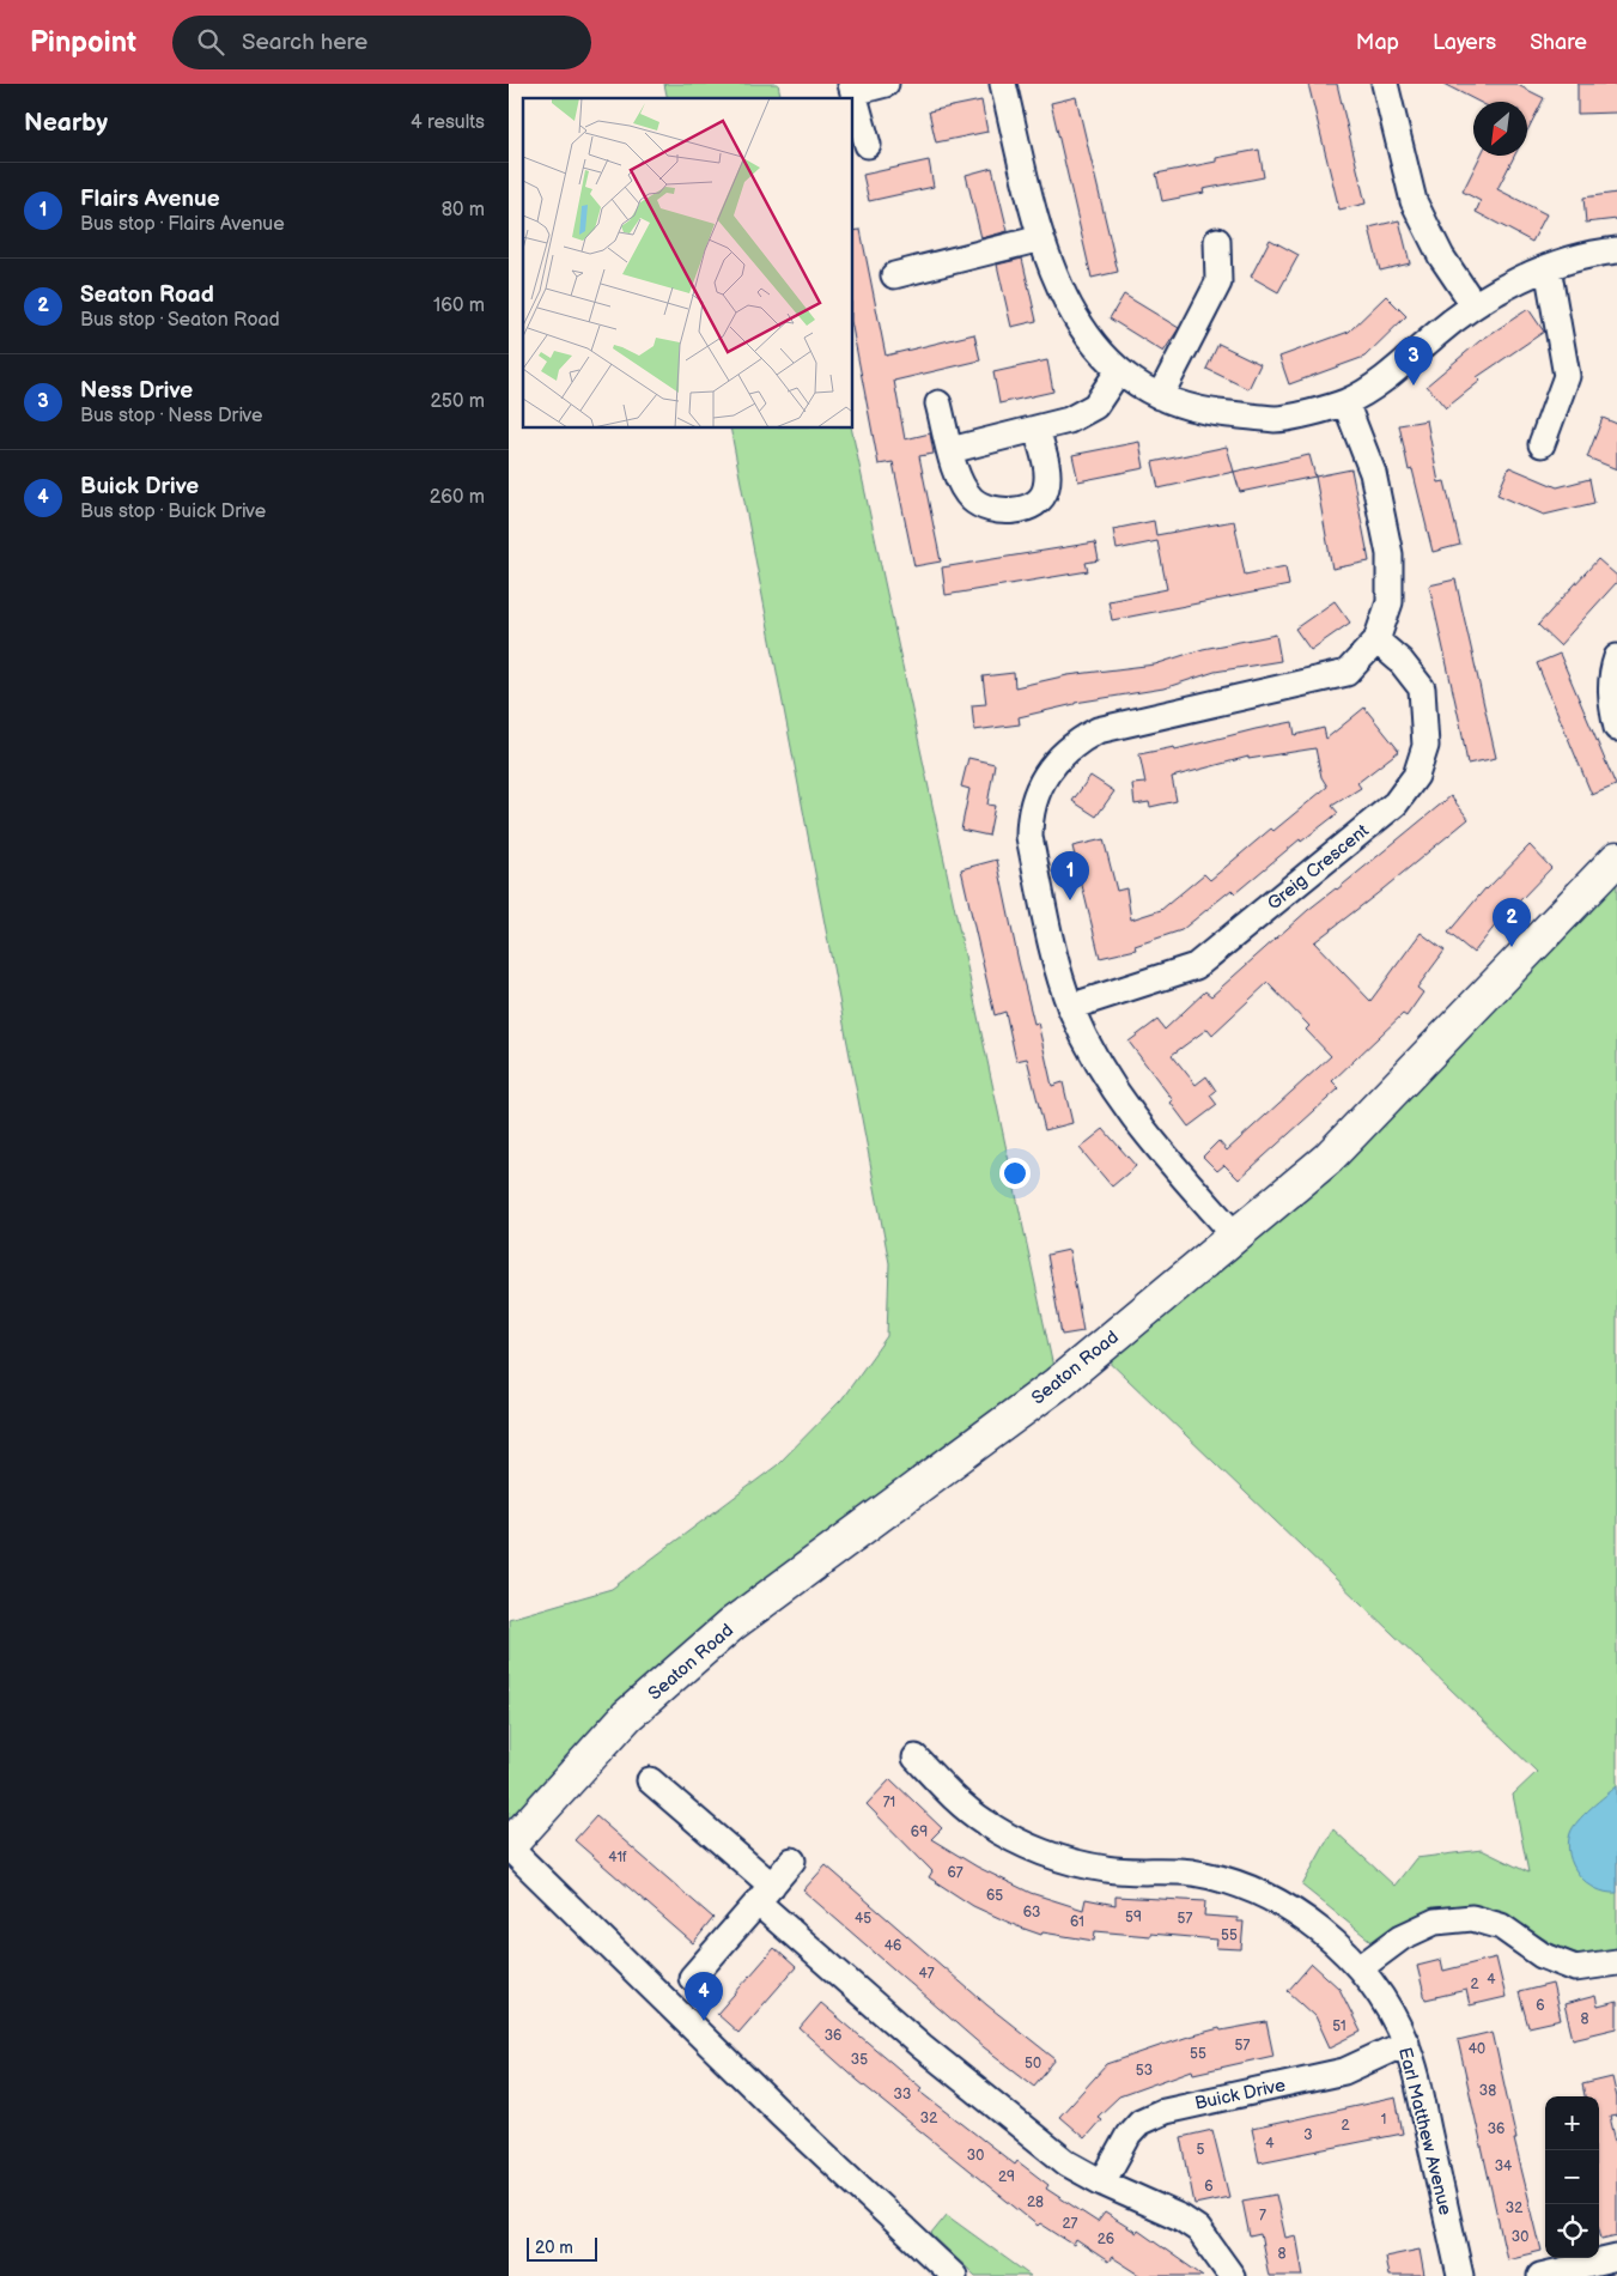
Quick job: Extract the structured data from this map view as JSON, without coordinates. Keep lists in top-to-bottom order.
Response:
{
  "streets": {
    "street": [
      "Greig Crescent",
      "Seaton Road",
      "Buick Drive",
      "Earl Matthew Avenue"
    ]
  },
  "crossings": [
    ["Buick Drive", "Earl Matthew Avenue"]
  ],
  "house_numbers": [
    "71",
    "69",
    "41f",
    "67",
    "65",
    "63",
    "59",
    "45",
    "57",
    "61",
    "55",
    "46",
    "47",
    "4",
    "2",
    "6",
    "8",
    "51",
    "36",
    "57",
    "40",
    "55",
    "35",
    "50",
    "53",
    "38",
    "33",
    "32",
    "1",
    "2",
    "36",
    "3",
    "4",
    "5",
    "30",
    "34",
    "29",
    "6",
    "28",
    "32",
    "7",
    "27",
    "30",
    "26",
    "8"
  ],
  "scale_bar": "20 m",
  "north": "bottom left",
  "page": {
    "header": "Pinpoint",
    "search": "Search here",
    "nav": ["Map", "Layers", "Share"],
    "heading": ["Nearby", "4 results"],
    "list": [
      {
        "mark": "1",
        "name": "Flairs Avenue",
        "note": "Bus stop · Flairs Avenue",
        "value": "80 m"
      },
      {
        "mark": "2",
        "name": "Seaton Road",
        "note": "Bus stop · Seaton Road",
        "value": "160 m"
      },
      {
        "mark": "3",
        "name": "Ness Drive",
        "note": "Bus stop · Ness Drive",
        "value": "250 m"
      },
      {
        "mark": "4",
        "name": "Buick Drive",
        "note": "Bus stop · Buick Drive",
        "value": "260 m"
      }
    ],
    "pins": [
      "3",
      "1",
      "2",
      "4"
    ],
    "map_buttons": ["+", "−"],
    "scale": "20 m"
  }
}
